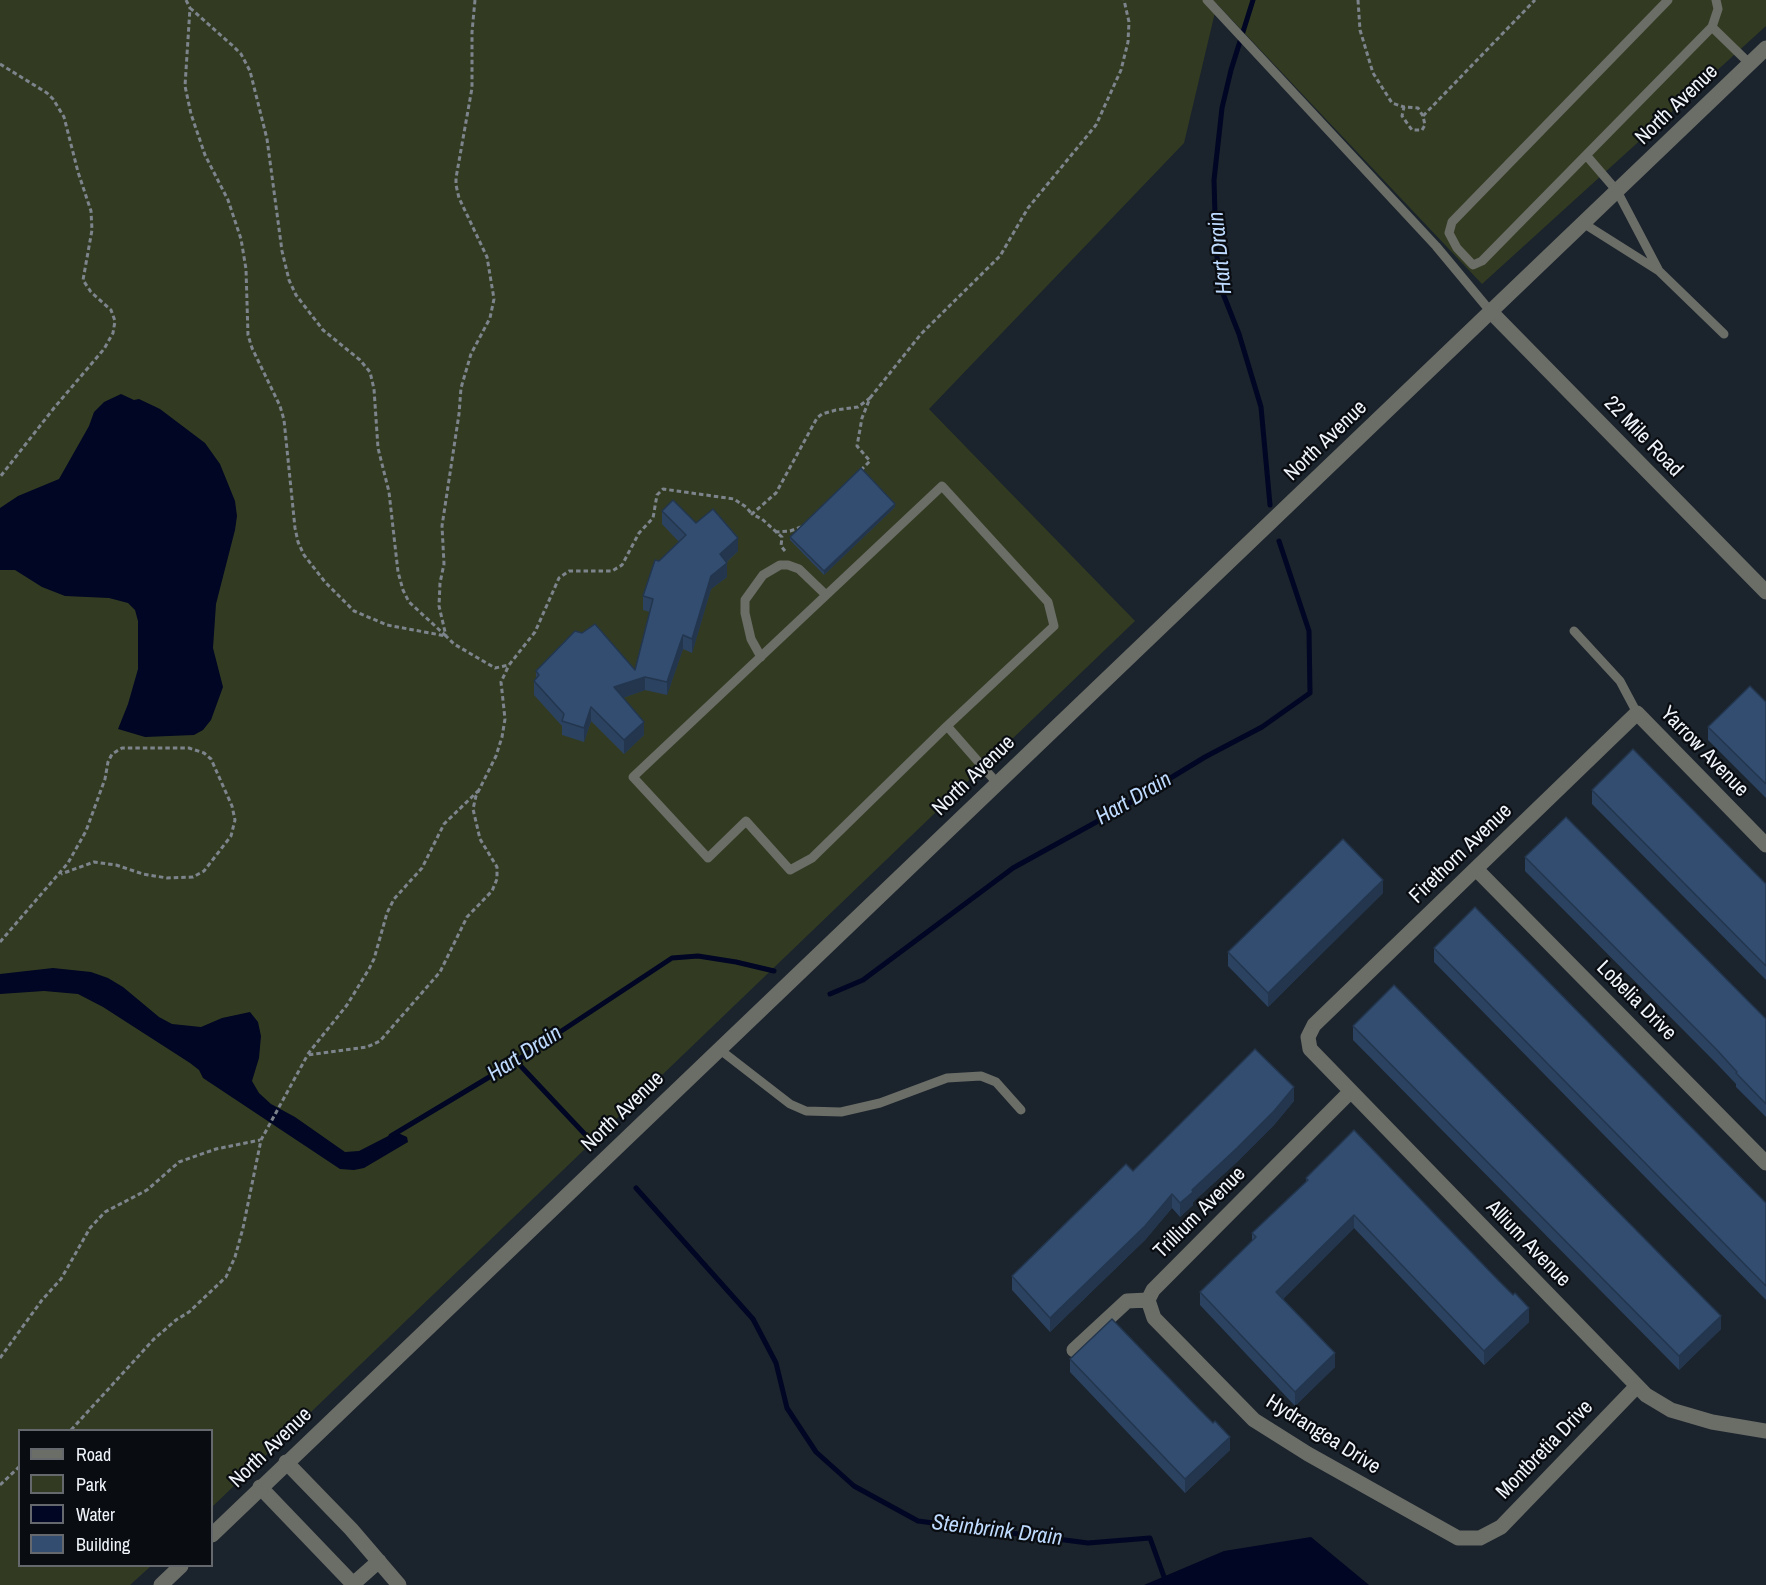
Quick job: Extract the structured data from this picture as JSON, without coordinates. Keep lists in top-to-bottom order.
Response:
{
  "streets": {
    "street": [
      "North Avenue",
      "22 Mile Road",
      "Yarrow Avenue",
      "Firethorn Avenue",
      "Lobelia Drive",
      "Trillium Avenue",
      "Allium Avenue",
      "Hydrangea Drive",
      "Montbretia Drive"
    ]
  },
  "crossings": [
    ["North Avenue", "22 Mile Road"],
    ["Yarrow Avenue", "Firethorn Avenue"],
    ["Firethorn Avenue", "Lobelia Drive"],
    ["Firethorn Avenue", "Allium Avenue"],
    ["Trillium Avenue", "Allium Avenue"],
    ["Trillium Avenue", "Hydrangea Drive"],
    ["Allium Avenue", "Montbretia Drive"],
    ["Hydrangea Drive", "Montbretia Drive"]
  ],
  "water": ["Hart Drain", "Steinbrink Drain"],
  "legend": [
    "Road",
    "Park",
    "Water",
    "Building"
  ]
}
